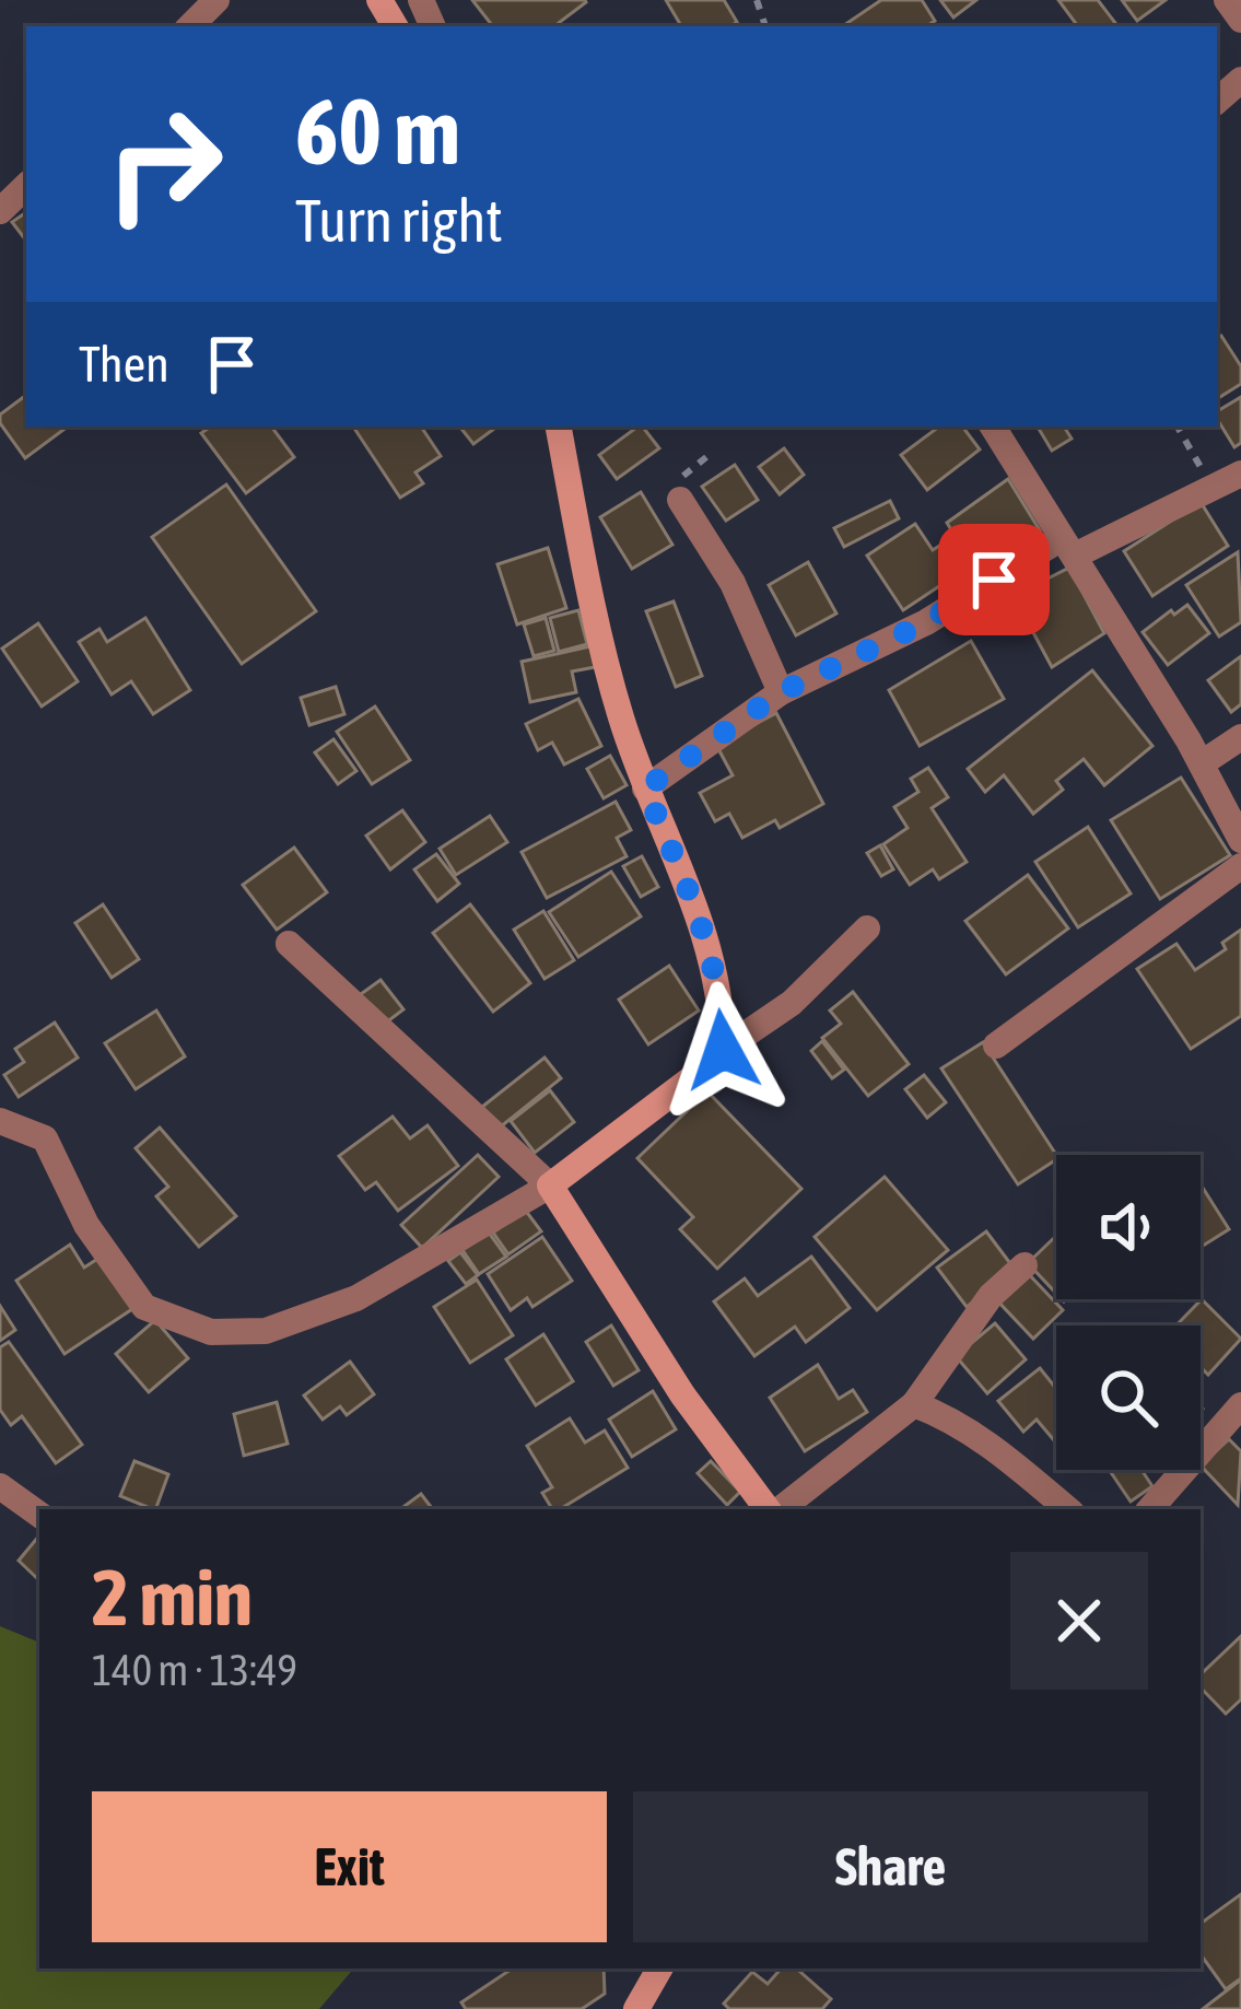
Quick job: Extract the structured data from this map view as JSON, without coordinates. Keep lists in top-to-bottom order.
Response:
{
  "page": {
    "turn": ["60 m", "Turn right"],
    "then": "Then",
    "heading": ["2 min", "140 m · 13:49"],
    "buttons": ["Exit", "Share"]
  }
}
